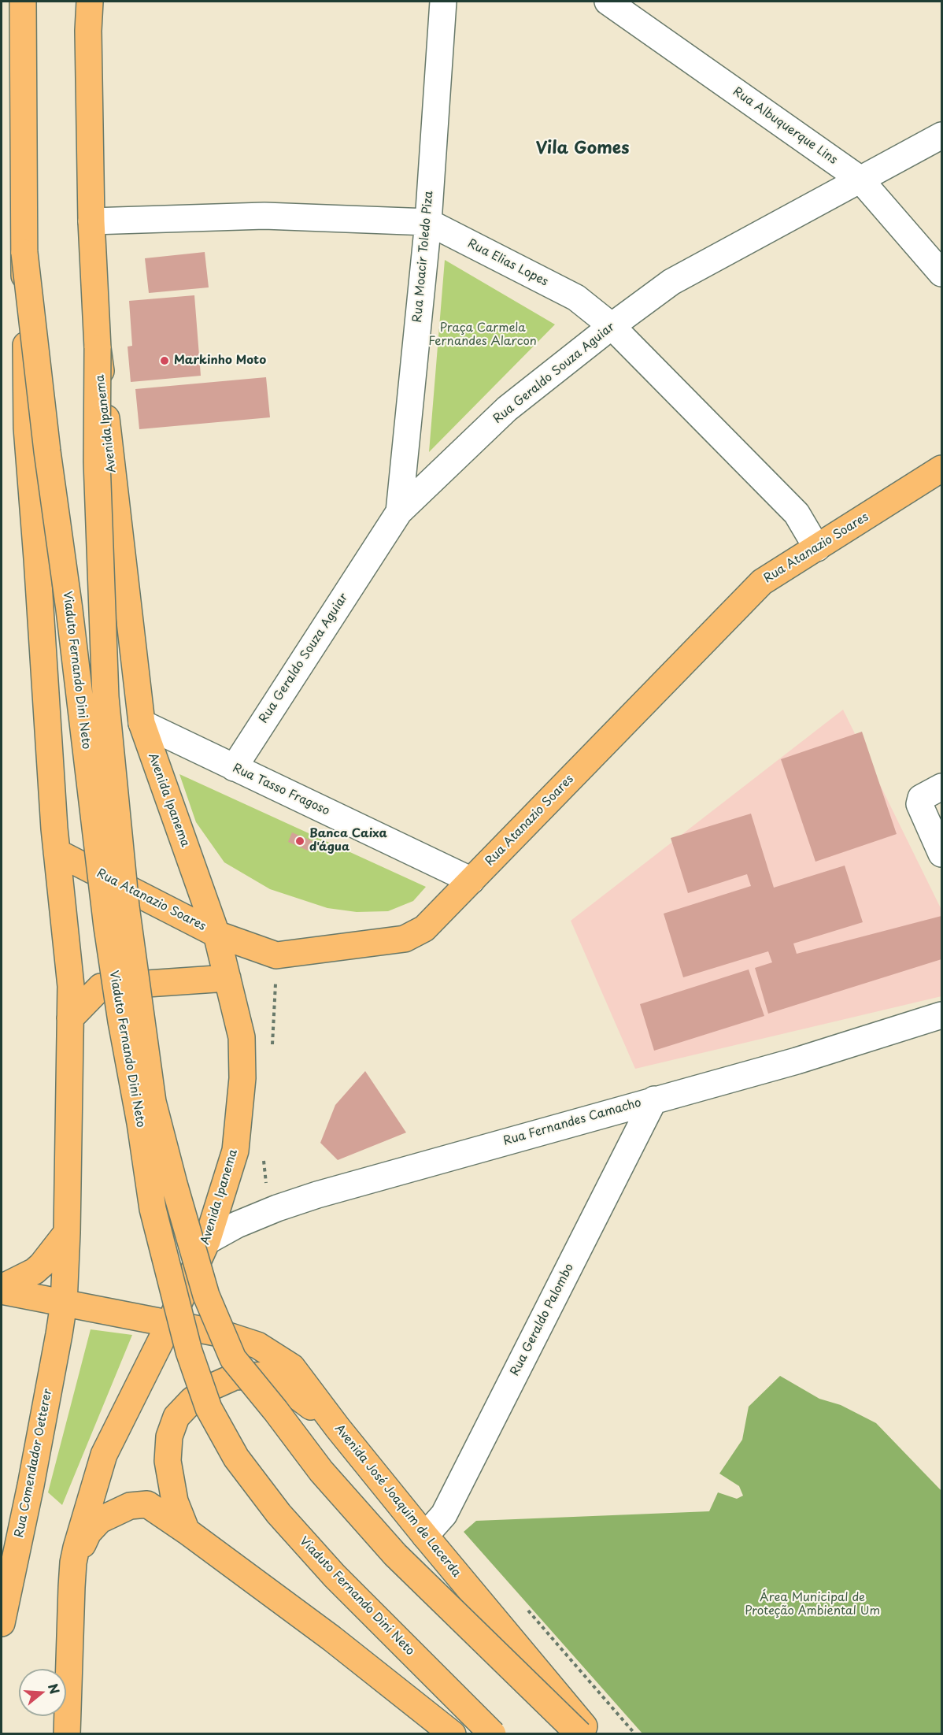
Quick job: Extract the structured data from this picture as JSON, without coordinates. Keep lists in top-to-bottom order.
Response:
{
  "streets": {
    "main road": [
      "Avenida Ipanema",
      "Rua Atanazio Soares",
      "Viaduto Fernando Dini Neto",
      "Rua Comendador Oetterer",
      "Avenida José Joaquim de Lacerda"
    ],
    "street": [
      "Rua Albuquerque Lins",
      "Rua Moacir Toledo Piza",
      "Rua Elias Lopes",
      "Rua Geraldo Souza Aguiar",
      "Rua Tasso Fragoso",
      "Rua Fernandes Camacho",
      "Rua Geraldo Palombo"
    ]
  },
  "crossings": [
    ["Rua Albuquerque Lins", "Rua Geraldo Souza Aguiar"],
    ["Rua Moacir Toledo Piza", "Rua Elias Lopes"],
    ["Rua Moacir Toledo Piza", "Rua Geraldo Souza Aguiar"],
    ["Rua Elias Lopes", "Rua Geraldo Souza Aguiar"],
    ["Rua Elias Lopes", "Avenida Ipanema"],
    ["Rua Elias Lopes", "Rua Atanazio Soares"],
    ["Rua Geraldo Souza Aguiar", "Rua Tasso Fragoso"],
    ["Avenida Ipanema", "Rua Atanazio Soares"],
    ["Avenida Ipanema", "Viaduto Fernando Dini Neto"],
    ["Avenida Ipanema", "Rua Tasso Fragoso"],
    ["Avenida Ipanema", "Rua Fernandes Camacho"],
    ["Avenida Ipanema", "Avenida José Joaquim de Lacerda"],
    ["Rua Atanazio Soares", "Rua Tasso Fragoso"],
    ["Rua Fernandes Camacho", "Rua Geraldo Palombo"],
    ["Rua Geraldo Palombo", "Avenida José Joaquim de Lacerda"],
    ["Rua Comendador Oetterer", "Avenida José Joaquim de Lacerda"]
  ],
  "districts": ["Vila Gomes"],
  "parks": ["Praça Carmela Fernandes Alarcon", "Área Municipal de Proteção Ambiental Um"],
  "places": ["Markinho Moto", "Banca Caixa d'água"],
  "north": "right"
}
